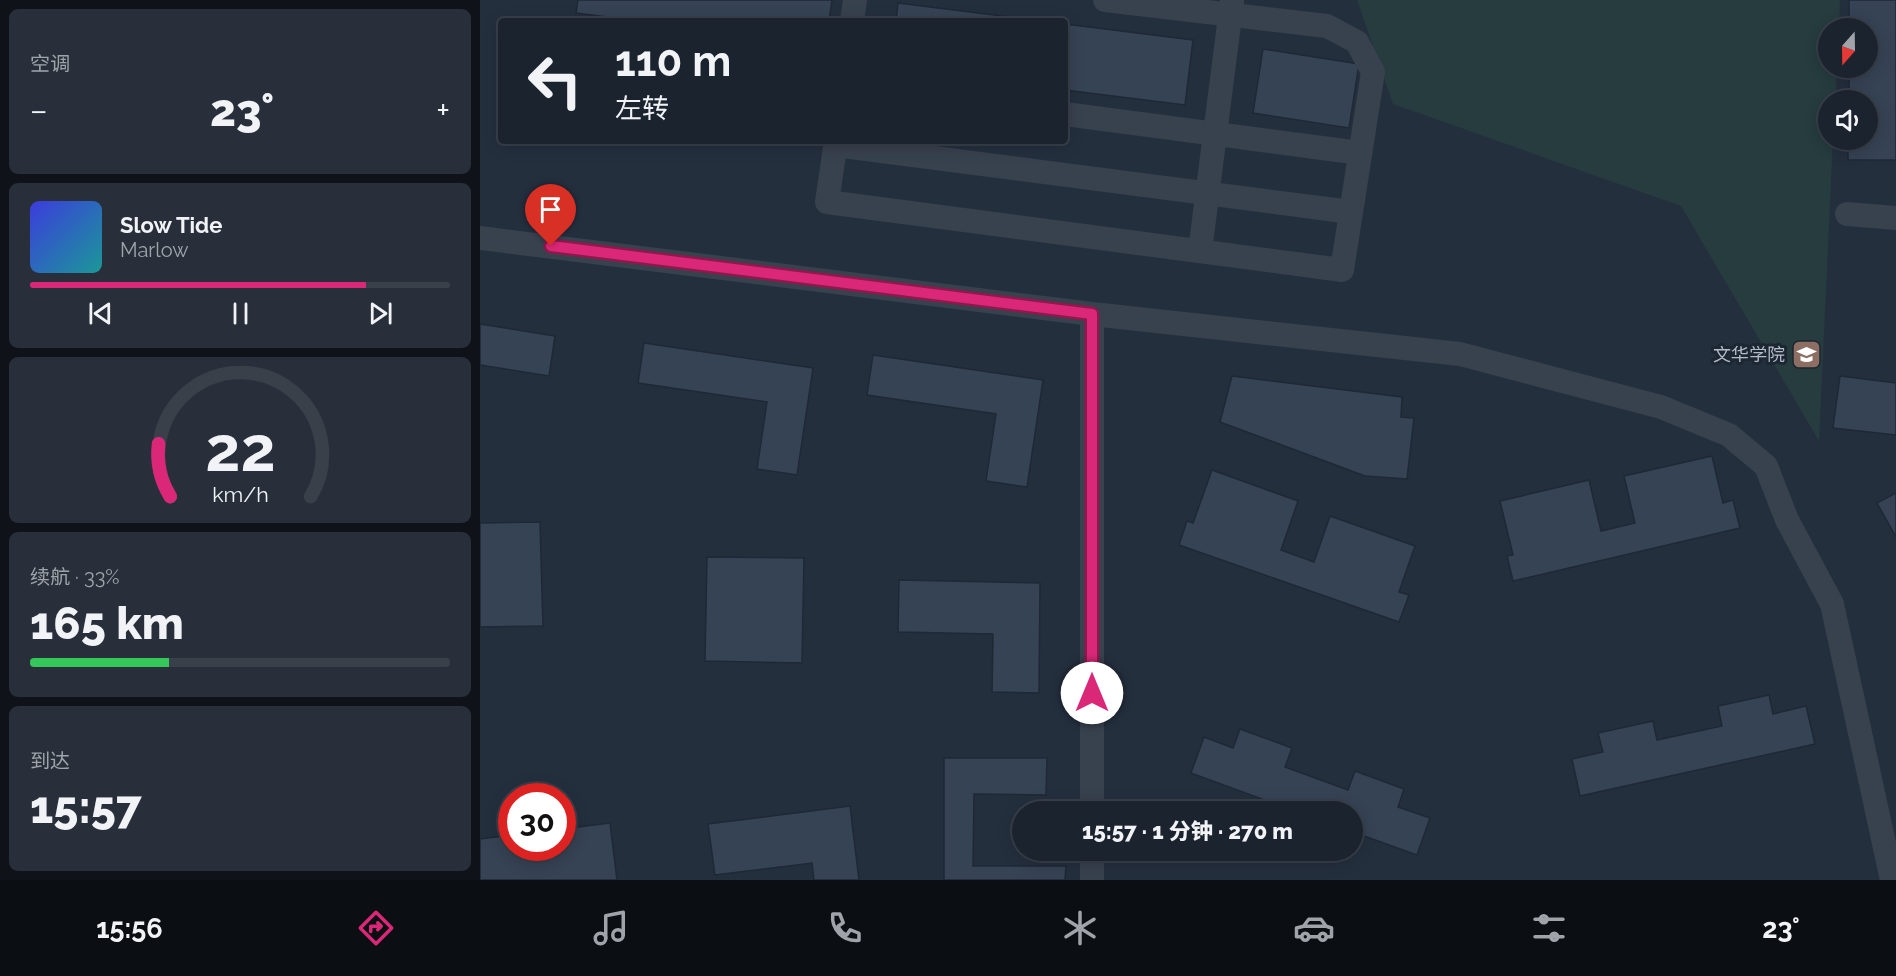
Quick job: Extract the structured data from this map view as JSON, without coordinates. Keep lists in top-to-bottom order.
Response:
{
  "places": {
    "school or university": ["文华学院"]
  },
  "north": "bottom",
  "page": {
    "tile": [
      "空调",
      ["续航 · 33%", "165 km"],
      ["到达", "15:57"]
    ],
    "turn": ["110 m", "左转"],
    "heat": ["−", "23°", "+"],
    "song": ["Slow Tide", "Marlow"],
    "limit": "30",
    "trip": "15:57 · 1 分钟 · 270 m",
    "tabs": ["15:56", "23°"],
    "gauge": ["22", "km/h"]
  }
}
